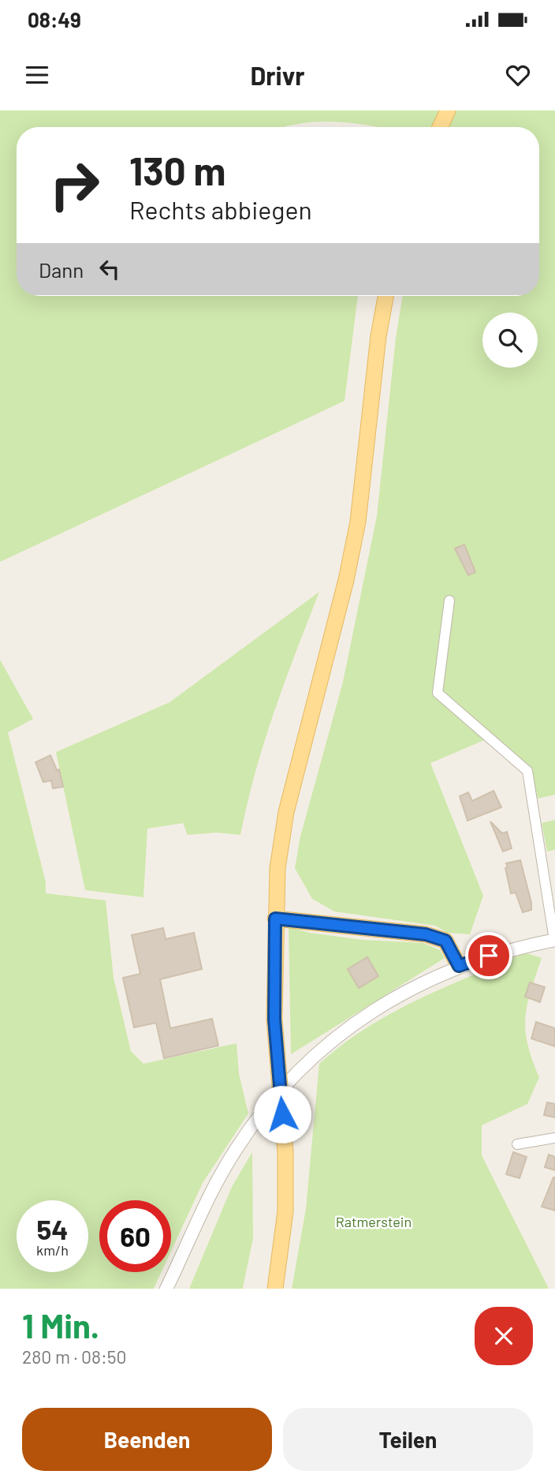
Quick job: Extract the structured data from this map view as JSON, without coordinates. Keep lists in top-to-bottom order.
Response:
{
  "parks": ["Ratmerstein"],
  "page": {
    "status": "08:49",
    "header": "Drivr",
    "turn": ["130 m", "Rechts abbiegen"],
    "then": "Dann",
    "speed": "54 km/h",
    "limit": "60",
    "heading": ["1 Min.", "280 m · 08:50"],
    "buttons": ["Beenden", "Teilen"]
  }
}
